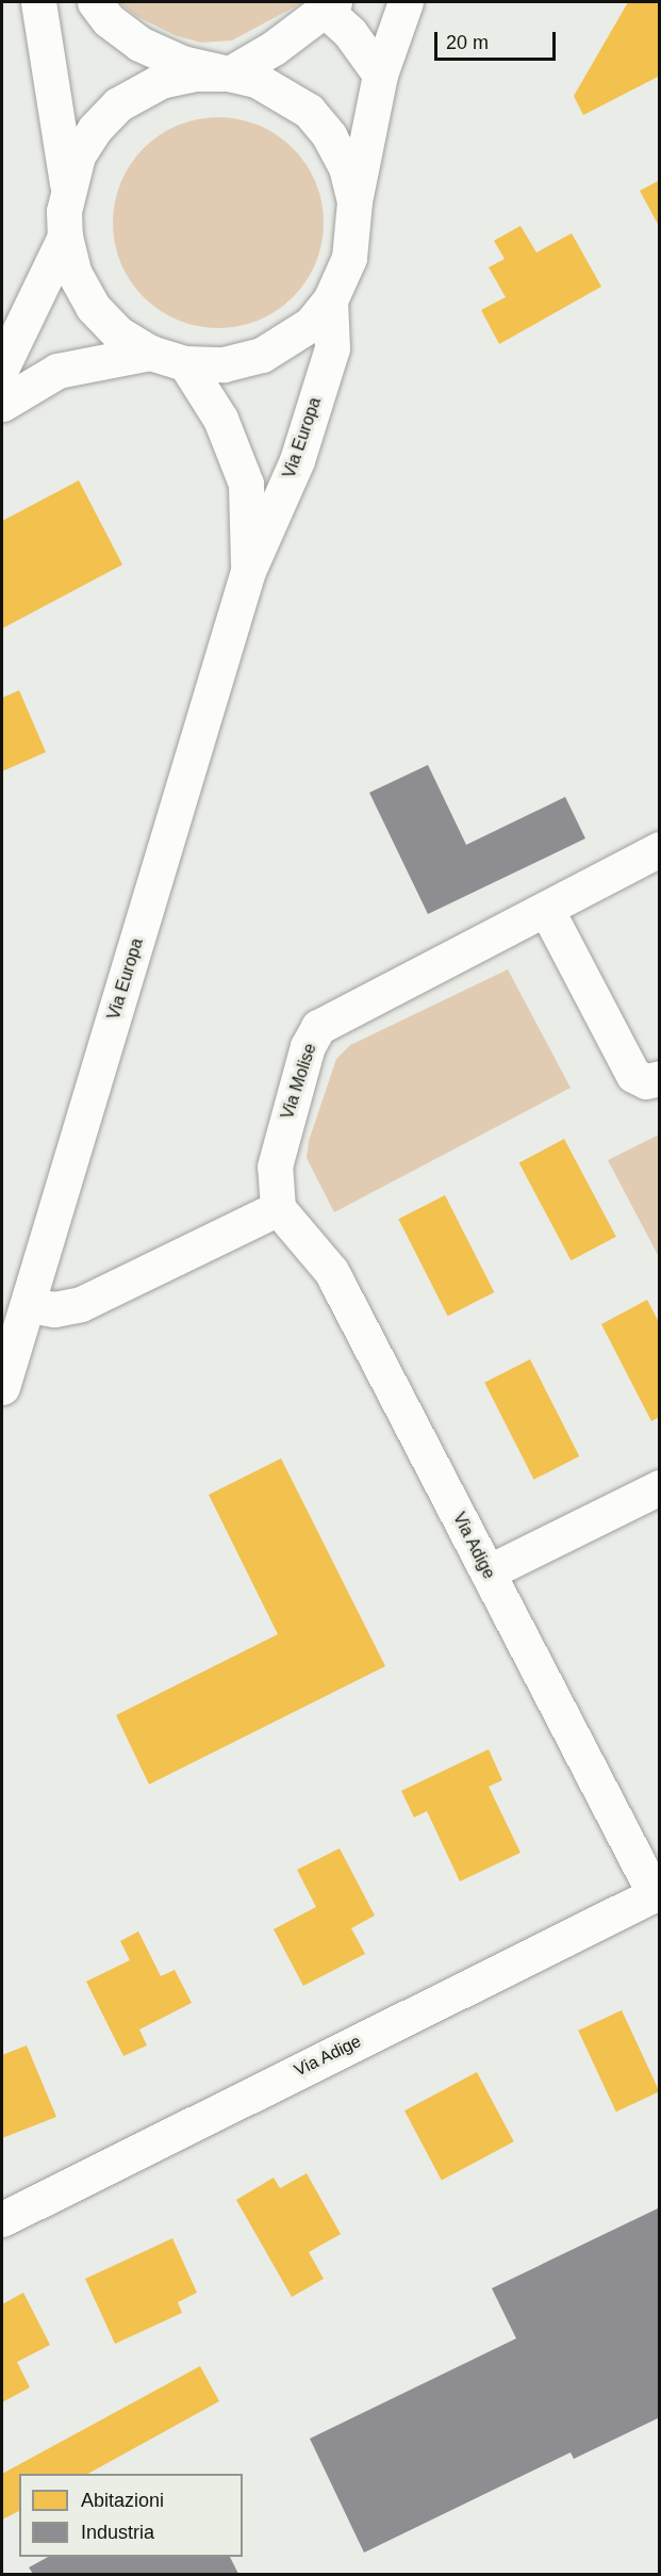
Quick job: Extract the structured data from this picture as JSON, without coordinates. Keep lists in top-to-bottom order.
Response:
{
  "streets": {
    "street": ["Via Europa", "Via Molise", "Via Adige"]
  },
  "crossings": [
    ["Via Molise", "Via Adige"]
  ],
  "legend": ["Abitazioni", "Industria"],
  "scale_bar": "20 m"
}
